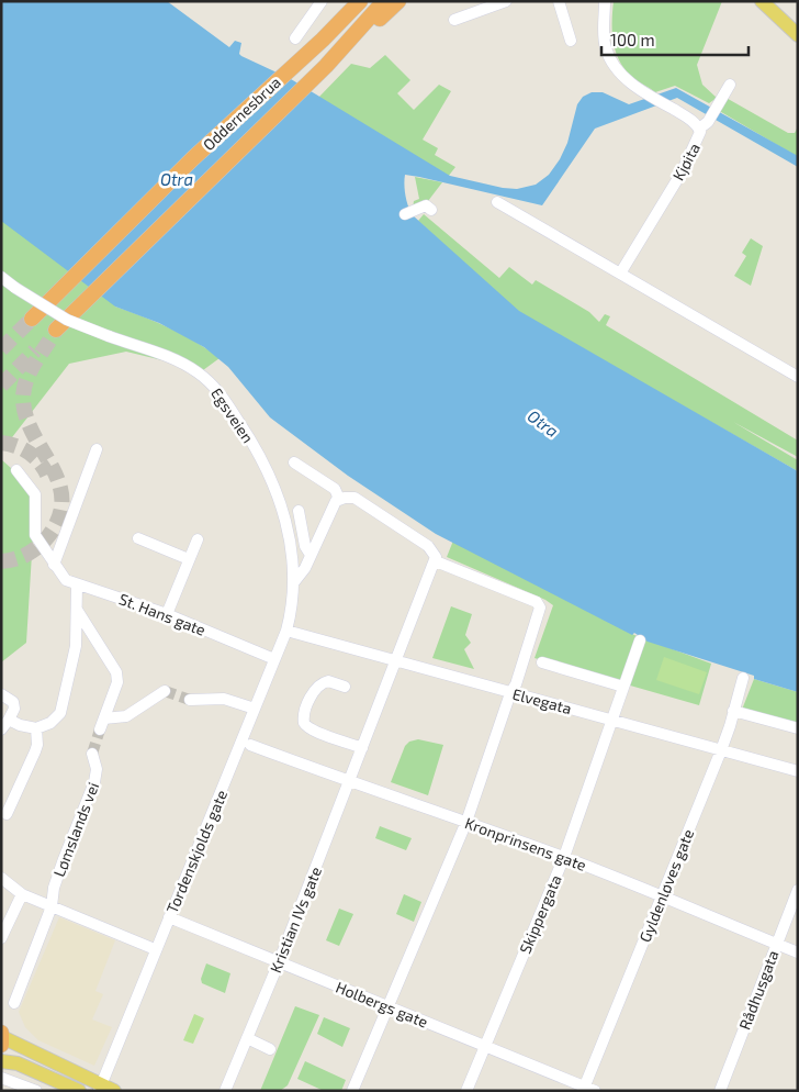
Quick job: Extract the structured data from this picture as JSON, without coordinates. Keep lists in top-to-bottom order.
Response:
{
  "streets": {
    "highway": ["Oddernesbrua"],
    "street": [
      "Kjøita",
      "Egsveien",
      "St. Hans gate",
      "Elvegata",
      "Lømslands vei",
      "Kronprinsens gate",
      "Tordenskjolds gate",
      "Gyldenløves gate",
      "Skippergata",
      "Kristian IVs gate",
      "Rådhusgata",
      "Holbergs gate"
    ]
  },
  "crossings": [
    ["Egsveien", "Tordenskjolds gate"],
    ["St. Hans gate", "Tordenskjolds gate"],
    ["Elvegata", "Tordenskjolds gate"],
    ["Elvegata", "Gyldenløves gate"],
    ["Elvegata", "Skippergata"],
    ["Elvegata", "Kristian IVs gate"],
    ["Kronprinsens gate", "Gyldenløves gate"],
    ["Kronprinsens gate", "Skippergata"],
    ["Kronprinsens gate", "Kristian IVs gate"],
    ["Kronprinsens gate", "Rådhusgata"],
    ["Tordenskjolds gate", "Holbergs gate"],
    ["Gyldenløves gate", "Holbergs gate"],
    ["Skippergata", "Holbergs gate"],
    ["Kristian IVs gate", "Holbergs gate"]
  ],
  "water": ["Otra"],
  "scale_bar": "100 m"
}
